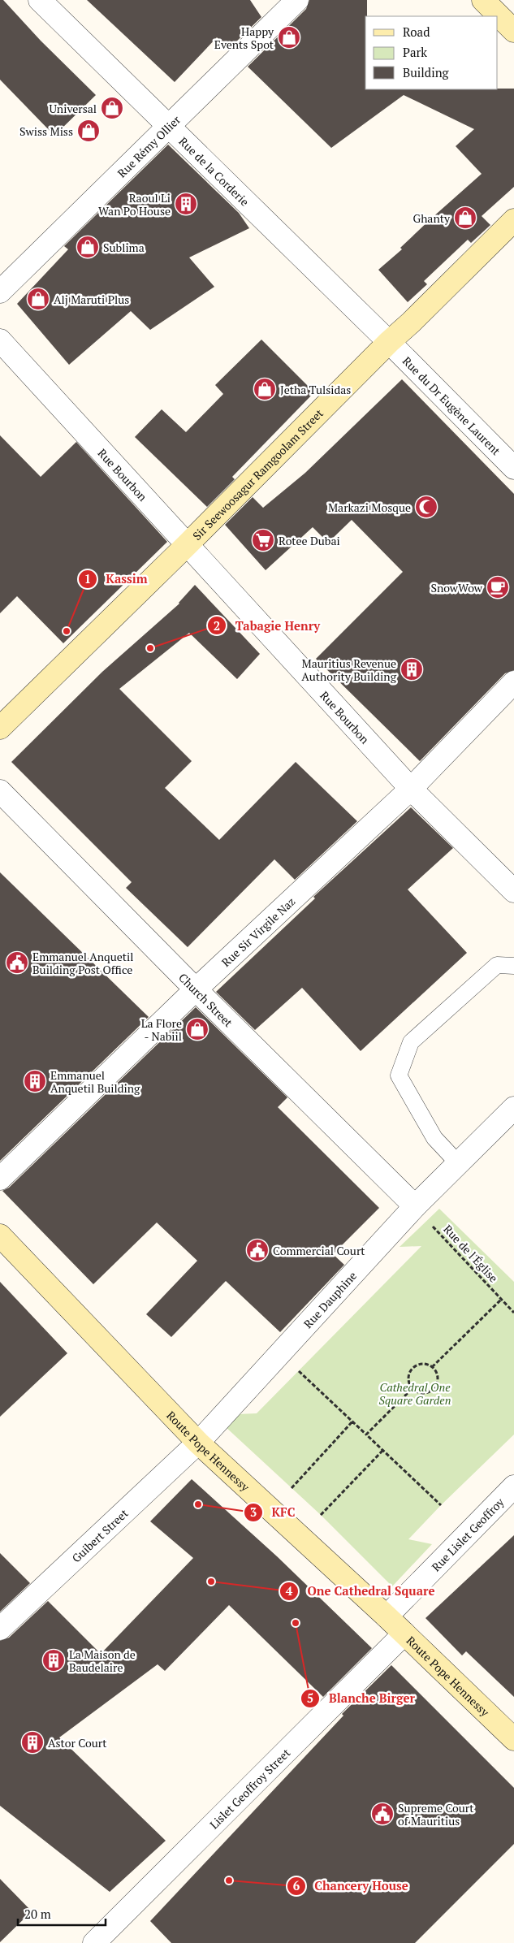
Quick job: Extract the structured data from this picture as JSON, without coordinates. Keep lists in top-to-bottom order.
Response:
{
  "streets": {
    "main road": ["Sir Seewoosagur Ramgoolam Street", "Route Pope Hennessy"],
    "street": [
      "Rue Rémy Ollier",
      "Rue de la Corderie",
      "Rue du Dr Eugène Laurent",
      "Rue Bourbon",
      "Rue Sir Virgile Naz",
      "Church Street",
      "Rue Dauphine",
      "Rue Lislet Geoffroy",
      "Guibert Street",
      "Lislet Geoffroy Street"
    ],
    "path": ["Rue de l'Église"]
  },
  "crossings": [
    ["Rue Rémy Ollier", "Rue de la Corderie"],
    ["Rue de la Corderie", "Rue du Dr Eugène Laurent"],
    ["Rue de la Corderie", "Sir Seewoosagur Ramgoolam Street"],
    ["Rue du Dr Eugène Laurent", "Sir Seewoosagur Ramgoolam Street"],
    ["Rue Bourbon", "Sir Seewoosagur Ramgoolam Street"],
    ["Rue Bourbon", "Rue Sir Virgile Naz"],
    ["Rue Sir Virgile Naz", "Church Street"],
    ["Church Street", "Rue de l'Église"],
    ["Church Street", "Rue Dauphine"],
    ["Rue de l'Église", "Rue Dauphine"],
    ["Rue Dauphine", "Route Pope Hennessy"],
    ["Rue Dauphine", "Guibert Street"],
    ["Route Pope Hennessy", "Rue Lislet Geoffroy"],
    ["Route Pope Hennessy", "Guibert Street"],
    ["Route Pope Hennessy", "Lislet Geoffroy Street"]
  ],
  "parks": ["Cathedral One Square Garden"],
  "places": {
    "shop": [
      "Happy Events Spot",
      "Universal",
      "Swiss Miss",
      "Ghanty",
      "Sublima",
      "Alj Maruti Plus",
      "Jetha Tulsidas",
      "La Flore - Nabiil"
    ],
    "building": [
      "Raoul Li Wan Po House",
      "Mauritius Revenue Authority Building",
      "Emmanuel Anquetil Building",
      "La Maison de Baudelaire",
      "Astor Court"
    ],
    "mosque": ["Markazi Mosque"],
    "supermarket": ["Rotee Dubai"],
    "cafe": ["SnowWow"],
    "other": [
      "Kassim",
      "Tabagie Henry",
      "KFC",
      "One Cathedral Square",
      "Blanche Birger",
      "Chancery House"
    ],
    "public building": ["Emmanuel Anquetil Building Post Office", "Commercial Court", "Supreme Court of Mauritius"]
  },
  "legend": ["Road", "Park", "Building"],
  "scale_bar": "20 m"
}
